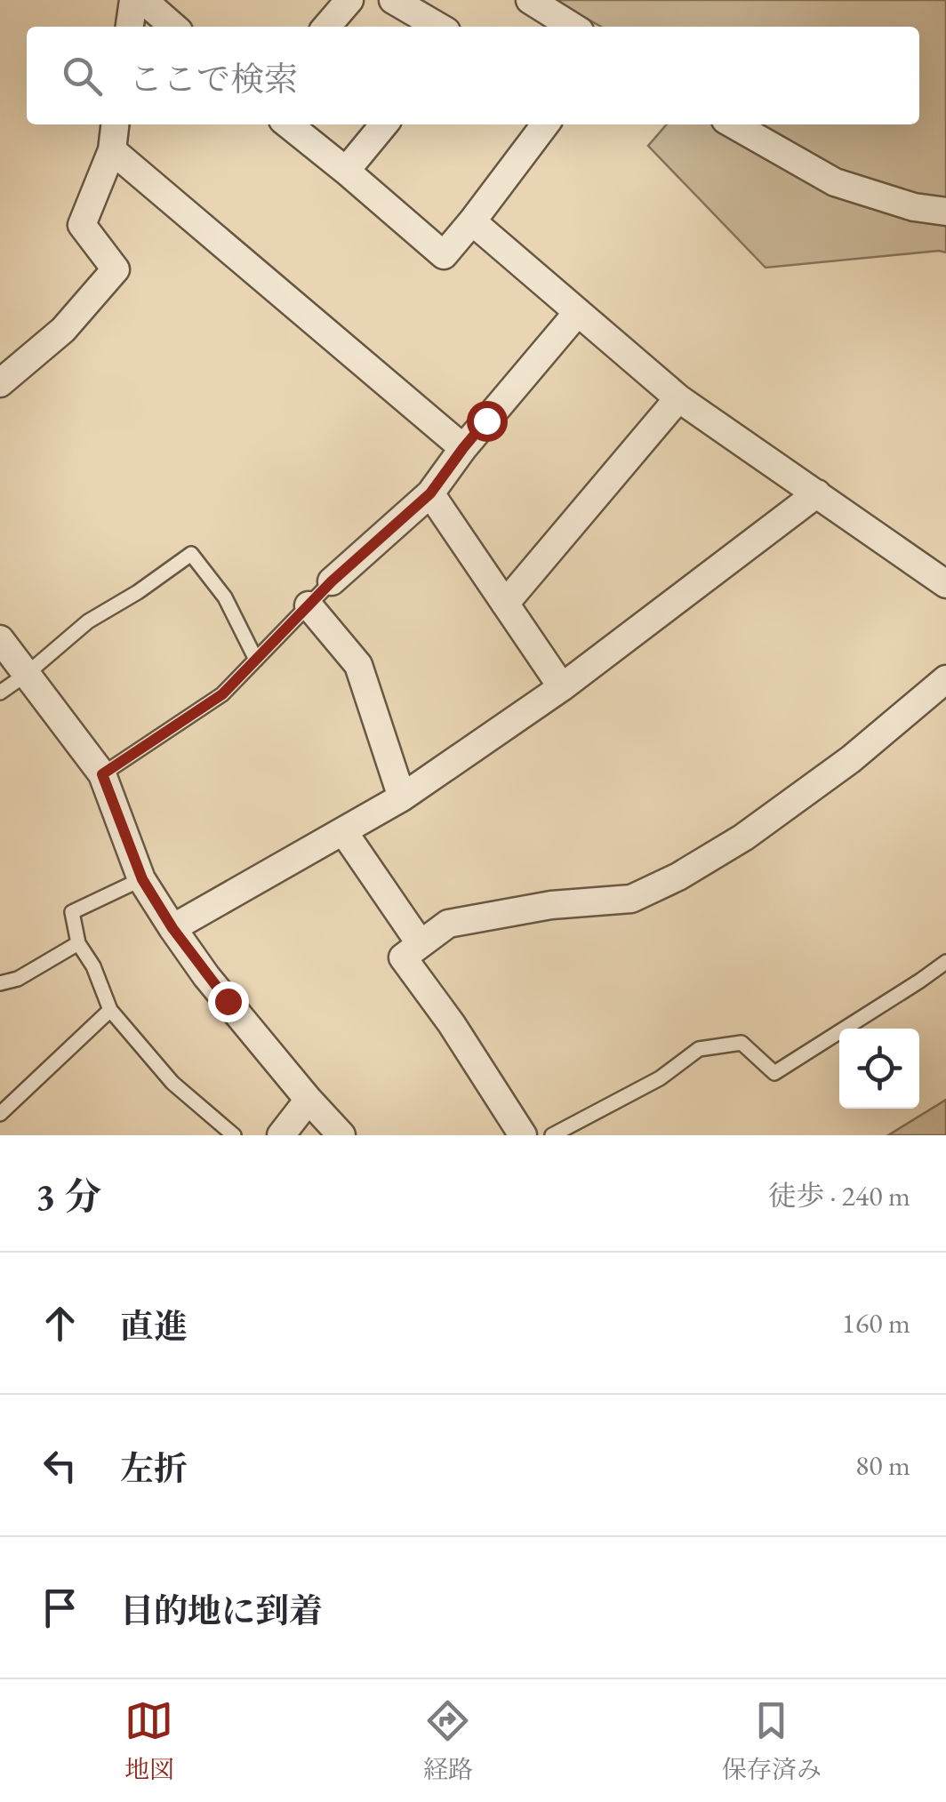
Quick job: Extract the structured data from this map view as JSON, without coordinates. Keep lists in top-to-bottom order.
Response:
{
  "page": {
    "search": "ここで検索",
    "heading": ["3 分", "徒歩 · 240 m"],
    "list": [
      ["直進", "160 m"],
      ["左折", "80 m"],
      "目的地に到着"
    ],
    "nav": ["地図", "経路", "保存済み"]
  }
}
